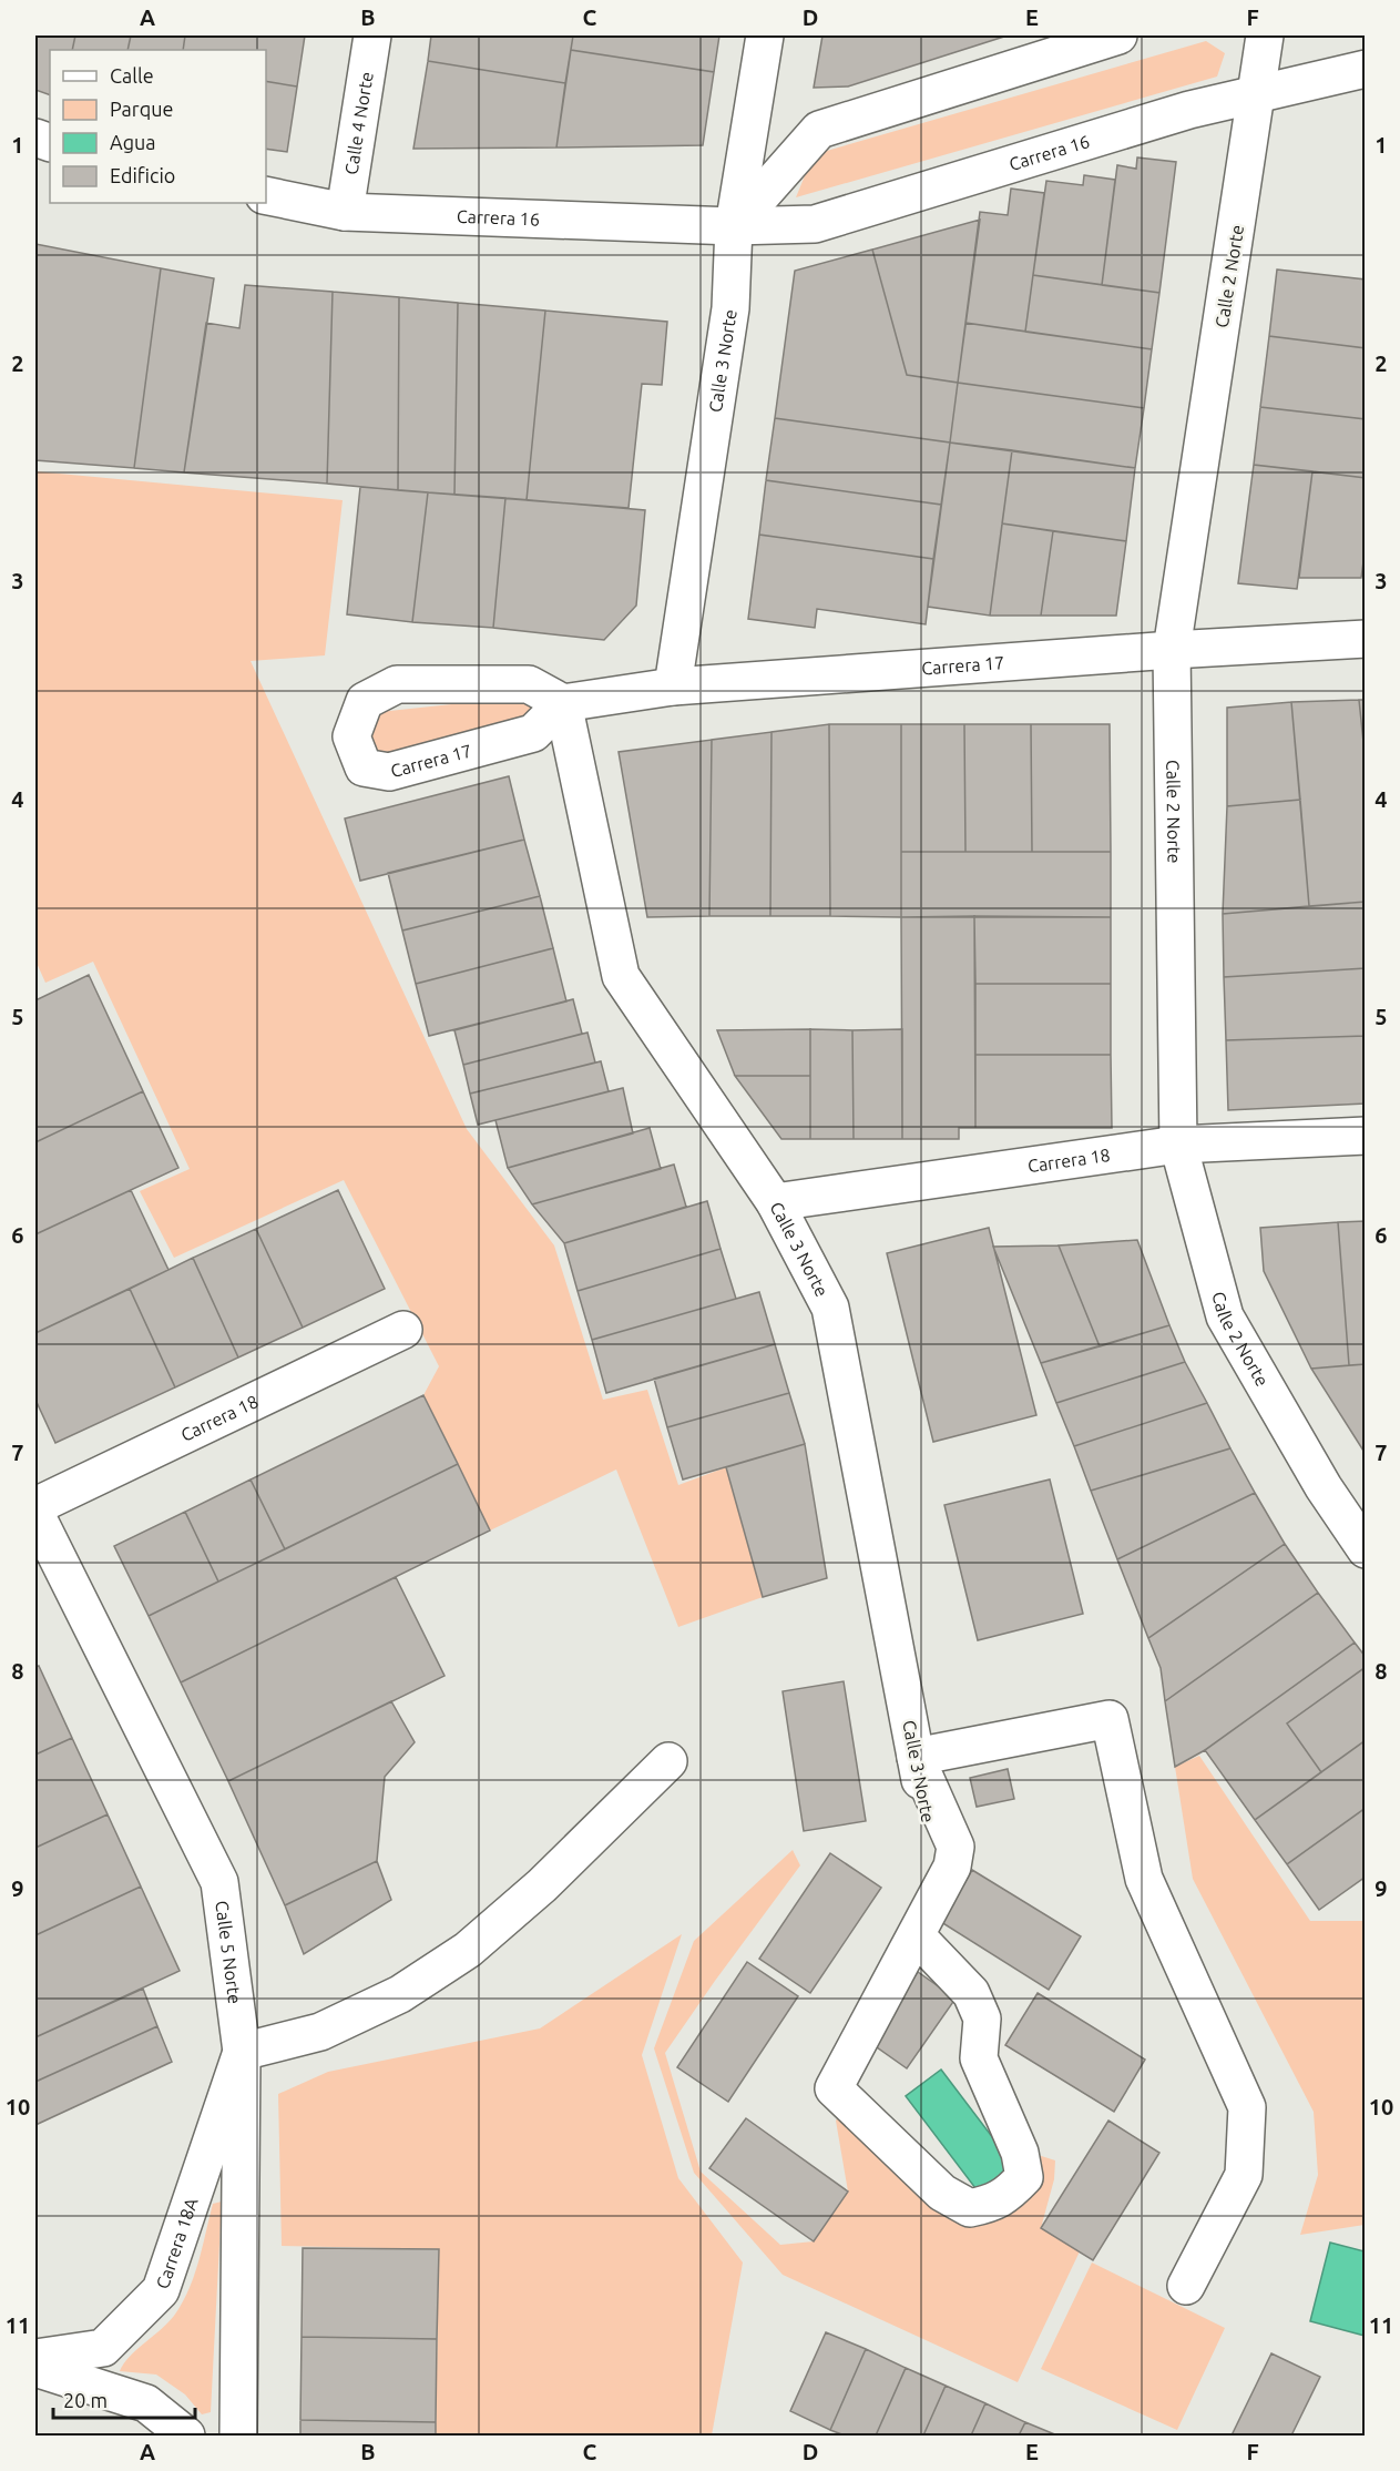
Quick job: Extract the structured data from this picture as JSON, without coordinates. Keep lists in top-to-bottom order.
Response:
{
  "streets": {
    "street": [
      "Calle 4 Norte",
      "Carrera 16",
      "Calle 2 Norte",
      "Calle 3 Norte",
      "Carrera 17",
      "Carrera 18",
      "Calle 5 Norte",
      "Carrera 18A"
    ]
  },
  "crossings": [
    ["Calle 4 Norte", "Carrera 16"],
    ["Carrera 16", "Calle 2 Norte"],
    ["Carrera 16", "Calle 3 Norte"],
    ["Calle 2 Norte", "Carrera 17"],
    ["Calle 2 Norte", "Carrera 18"],
    ["Calle 3 Norte", "Carrera 17"],
    ["Calle 3 Norte", "Carrera 18"],
    ["Calle 5 Norte", "Carrera 18A"]
  ],
  "legend": [
    "Calle",
    "Parque",
    "Agua",
    "Edificio"
  ],
  "scale_bar": "20 m",
  "grid": {
    "columns": [
      "A",
      "B",
      "C",
      "D",
      "E",
      "F"
    ],
    "rows": [
      "1",
      "2",
      "3",
      "4",
      "5",
      "6",
      "7",
      "8",
      "9",
      "10",
      "11"
    ]
  }
}
